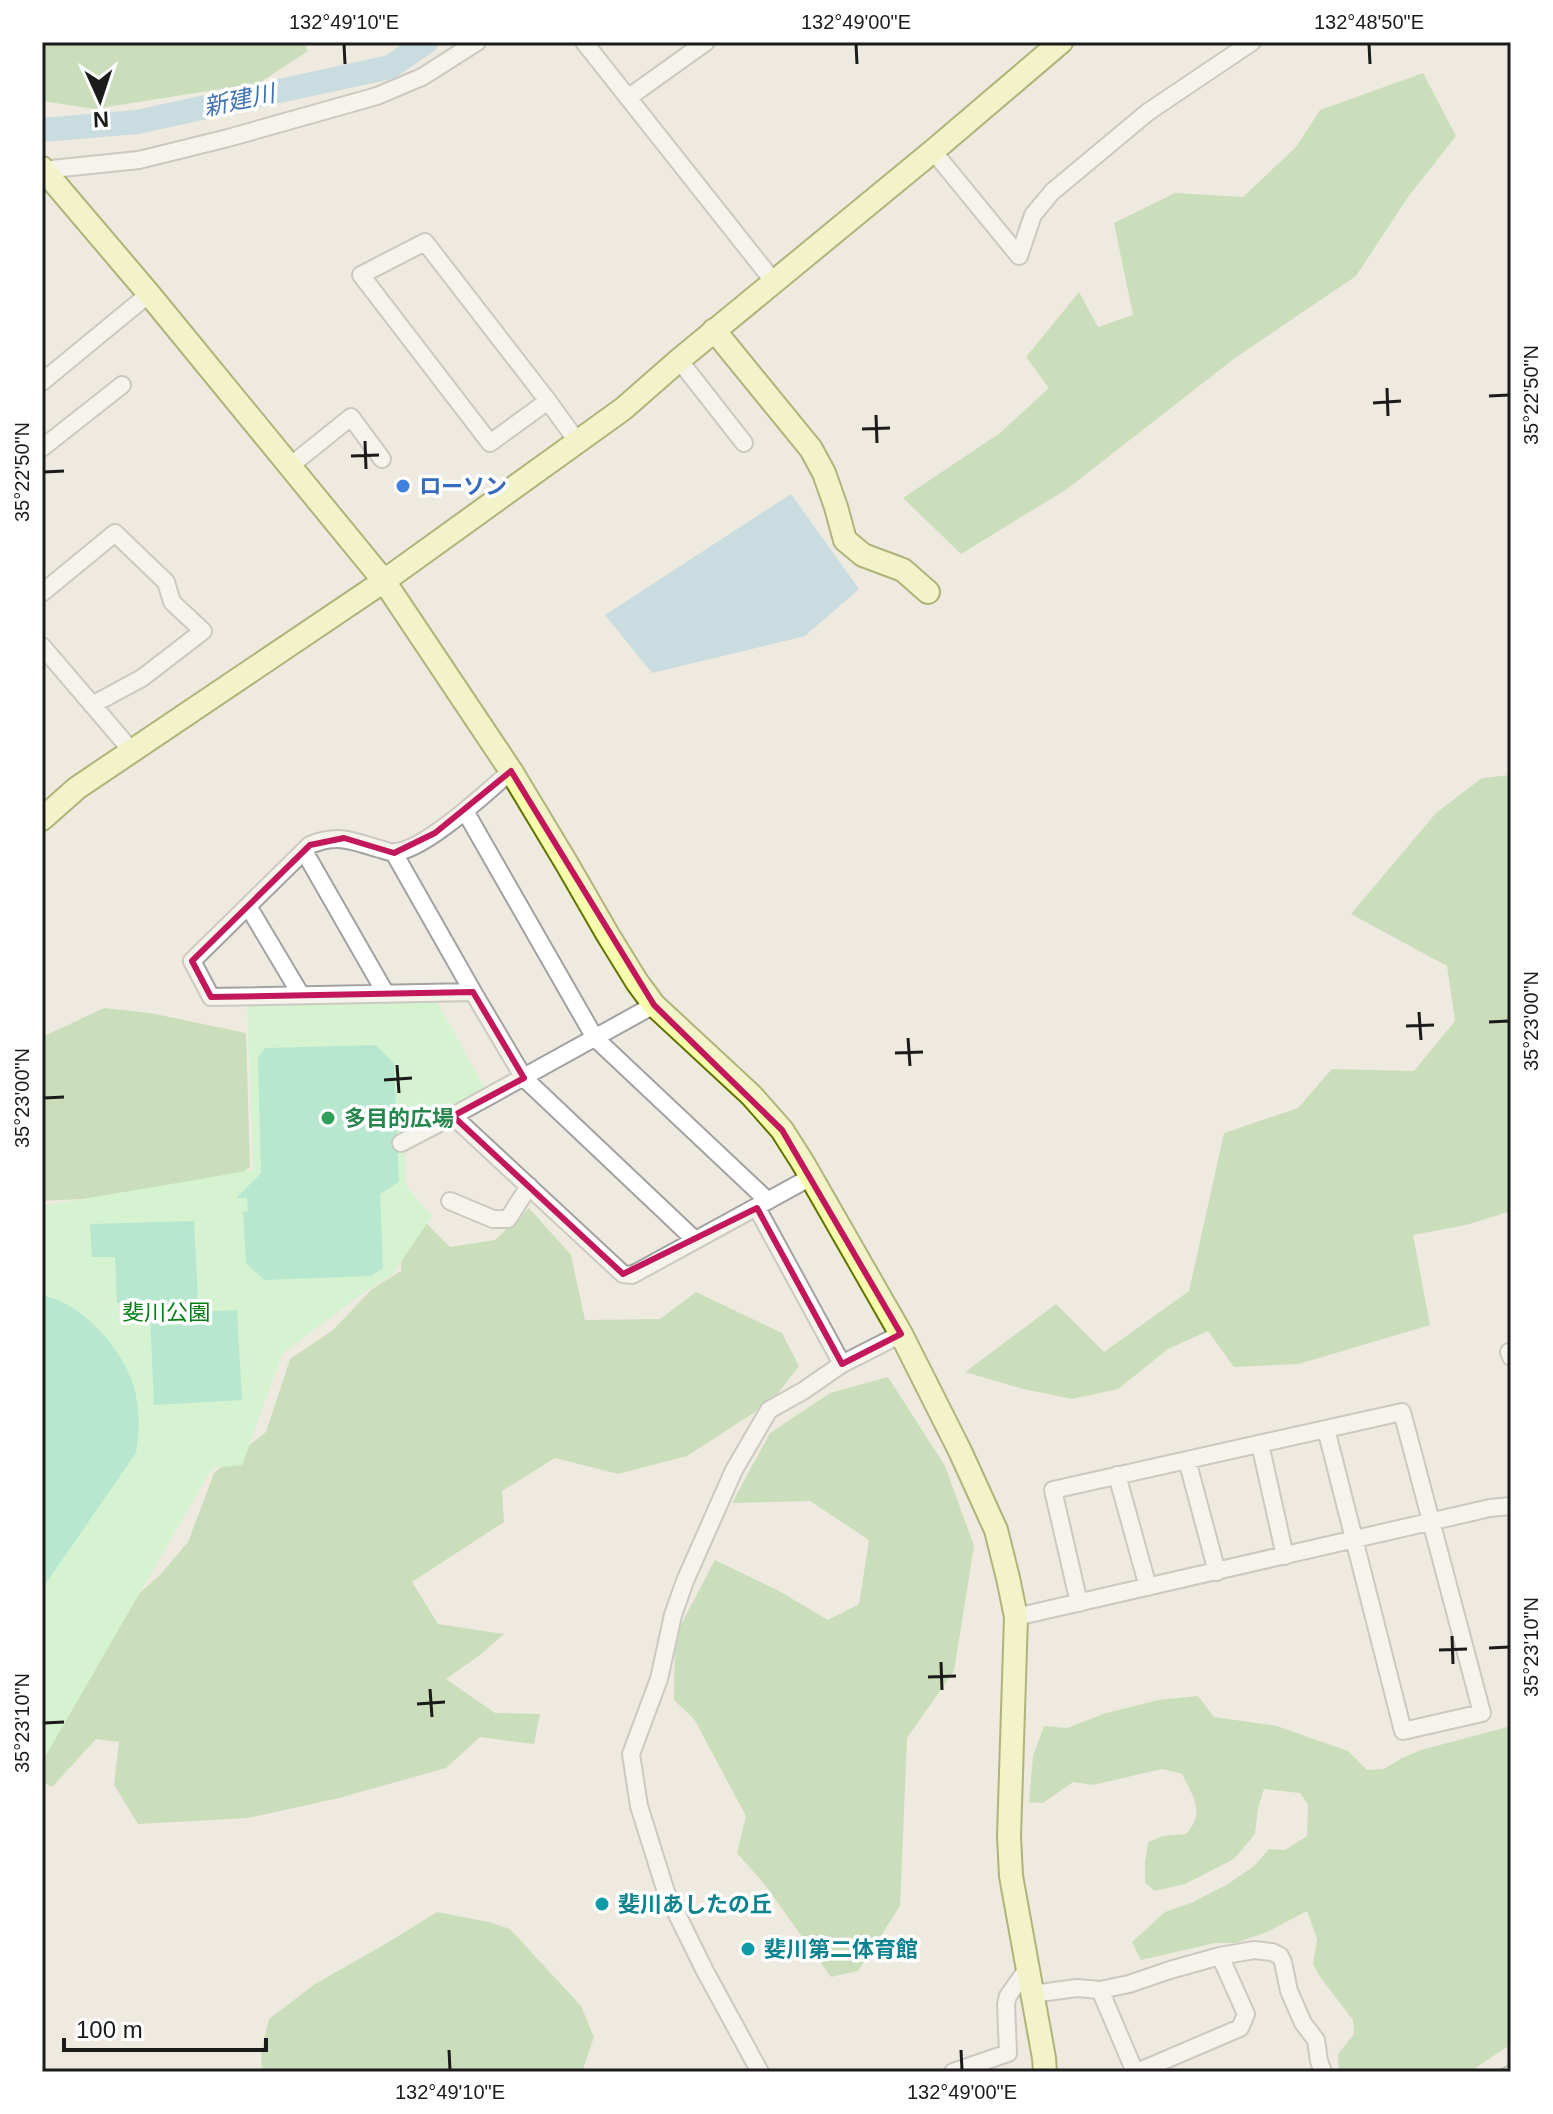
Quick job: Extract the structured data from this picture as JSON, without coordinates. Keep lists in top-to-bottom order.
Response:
{
  "water": ["新建川"],
  "parks": ["斐川公園"],
  "places": [
    "ローソン",
    "多目的広場",
    "斐川あしたの丘",
    "斐川第二体育館"
  ],
  "scale_bar": "100 m",
  "north": "bottom",
  "coordinates": [
    "132°49'10\"E",
    "132°49'00\"E",
    "132°48'50\"E",
    "35°22'50\"N",
    "35°23'00\"N",
    "35°23'10\"N"
  ]
}
